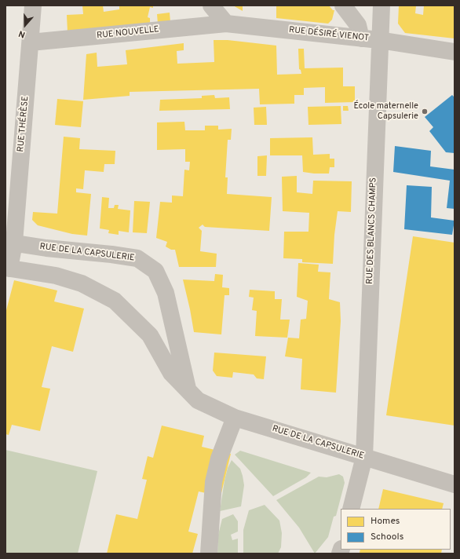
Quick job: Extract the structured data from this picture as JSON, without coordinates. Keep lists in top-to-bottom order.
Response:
{
  "streets": {
    "street": [
      "RUE NOUVELLE",
      "RUE DÉSIRÉ VIENOT",
      "RUE THÉRÈSE",
      "RUE DES BLANCS CHAMPS",
      "RUE DE LA CAPSULERIE"
    ]
  },
  "crossings": [
    ["RUE NOUVELLE", "RUE DÉSIRÉ VIENOT"],
    ["RUE NOUVELLE", "RUE THÉRÈSE"],
    ["RUE DÉSIRÉ VIENOT", "RUE DES BLANCS CHAMPS"],
    ["RUE THÉRÈSE", "RUE DE LA CAPSULERIE"],
    ["RUE DES BLANCS CHAMPS", "RUE DE LA CAPSULERIE"]
  ],
  "places": ["École maternelle Capsulerie"],
  "legend": ["Homes", "Schools"],
  "north": "bottom"
}
